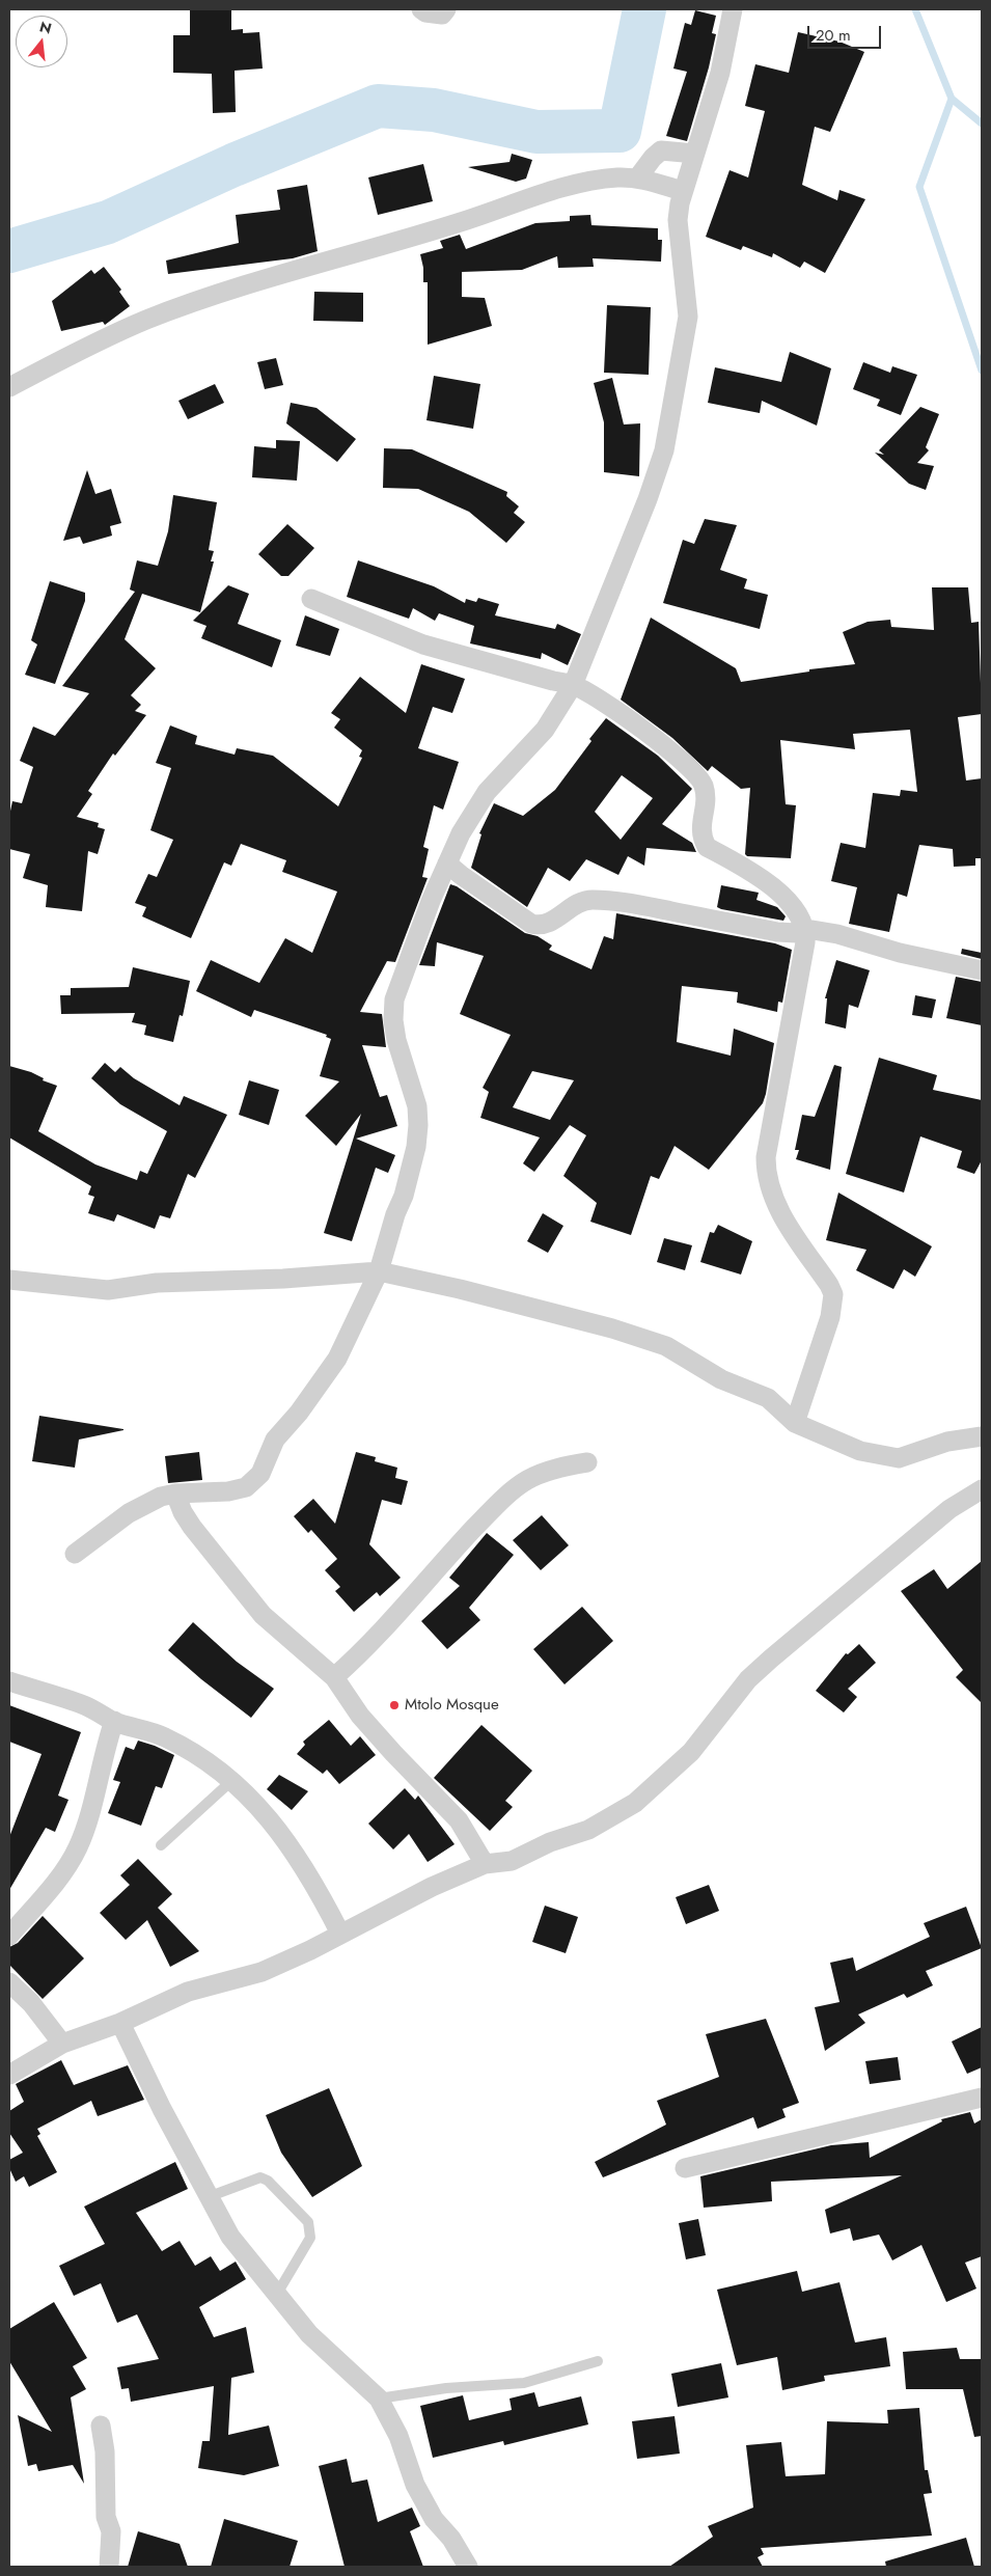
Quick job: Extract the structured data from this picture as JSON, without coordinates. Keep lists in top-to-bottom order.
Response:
{
  "places": ["Mtolo Mosque"],
  "scale_bar": "20 m",
  "north": "top"
}
